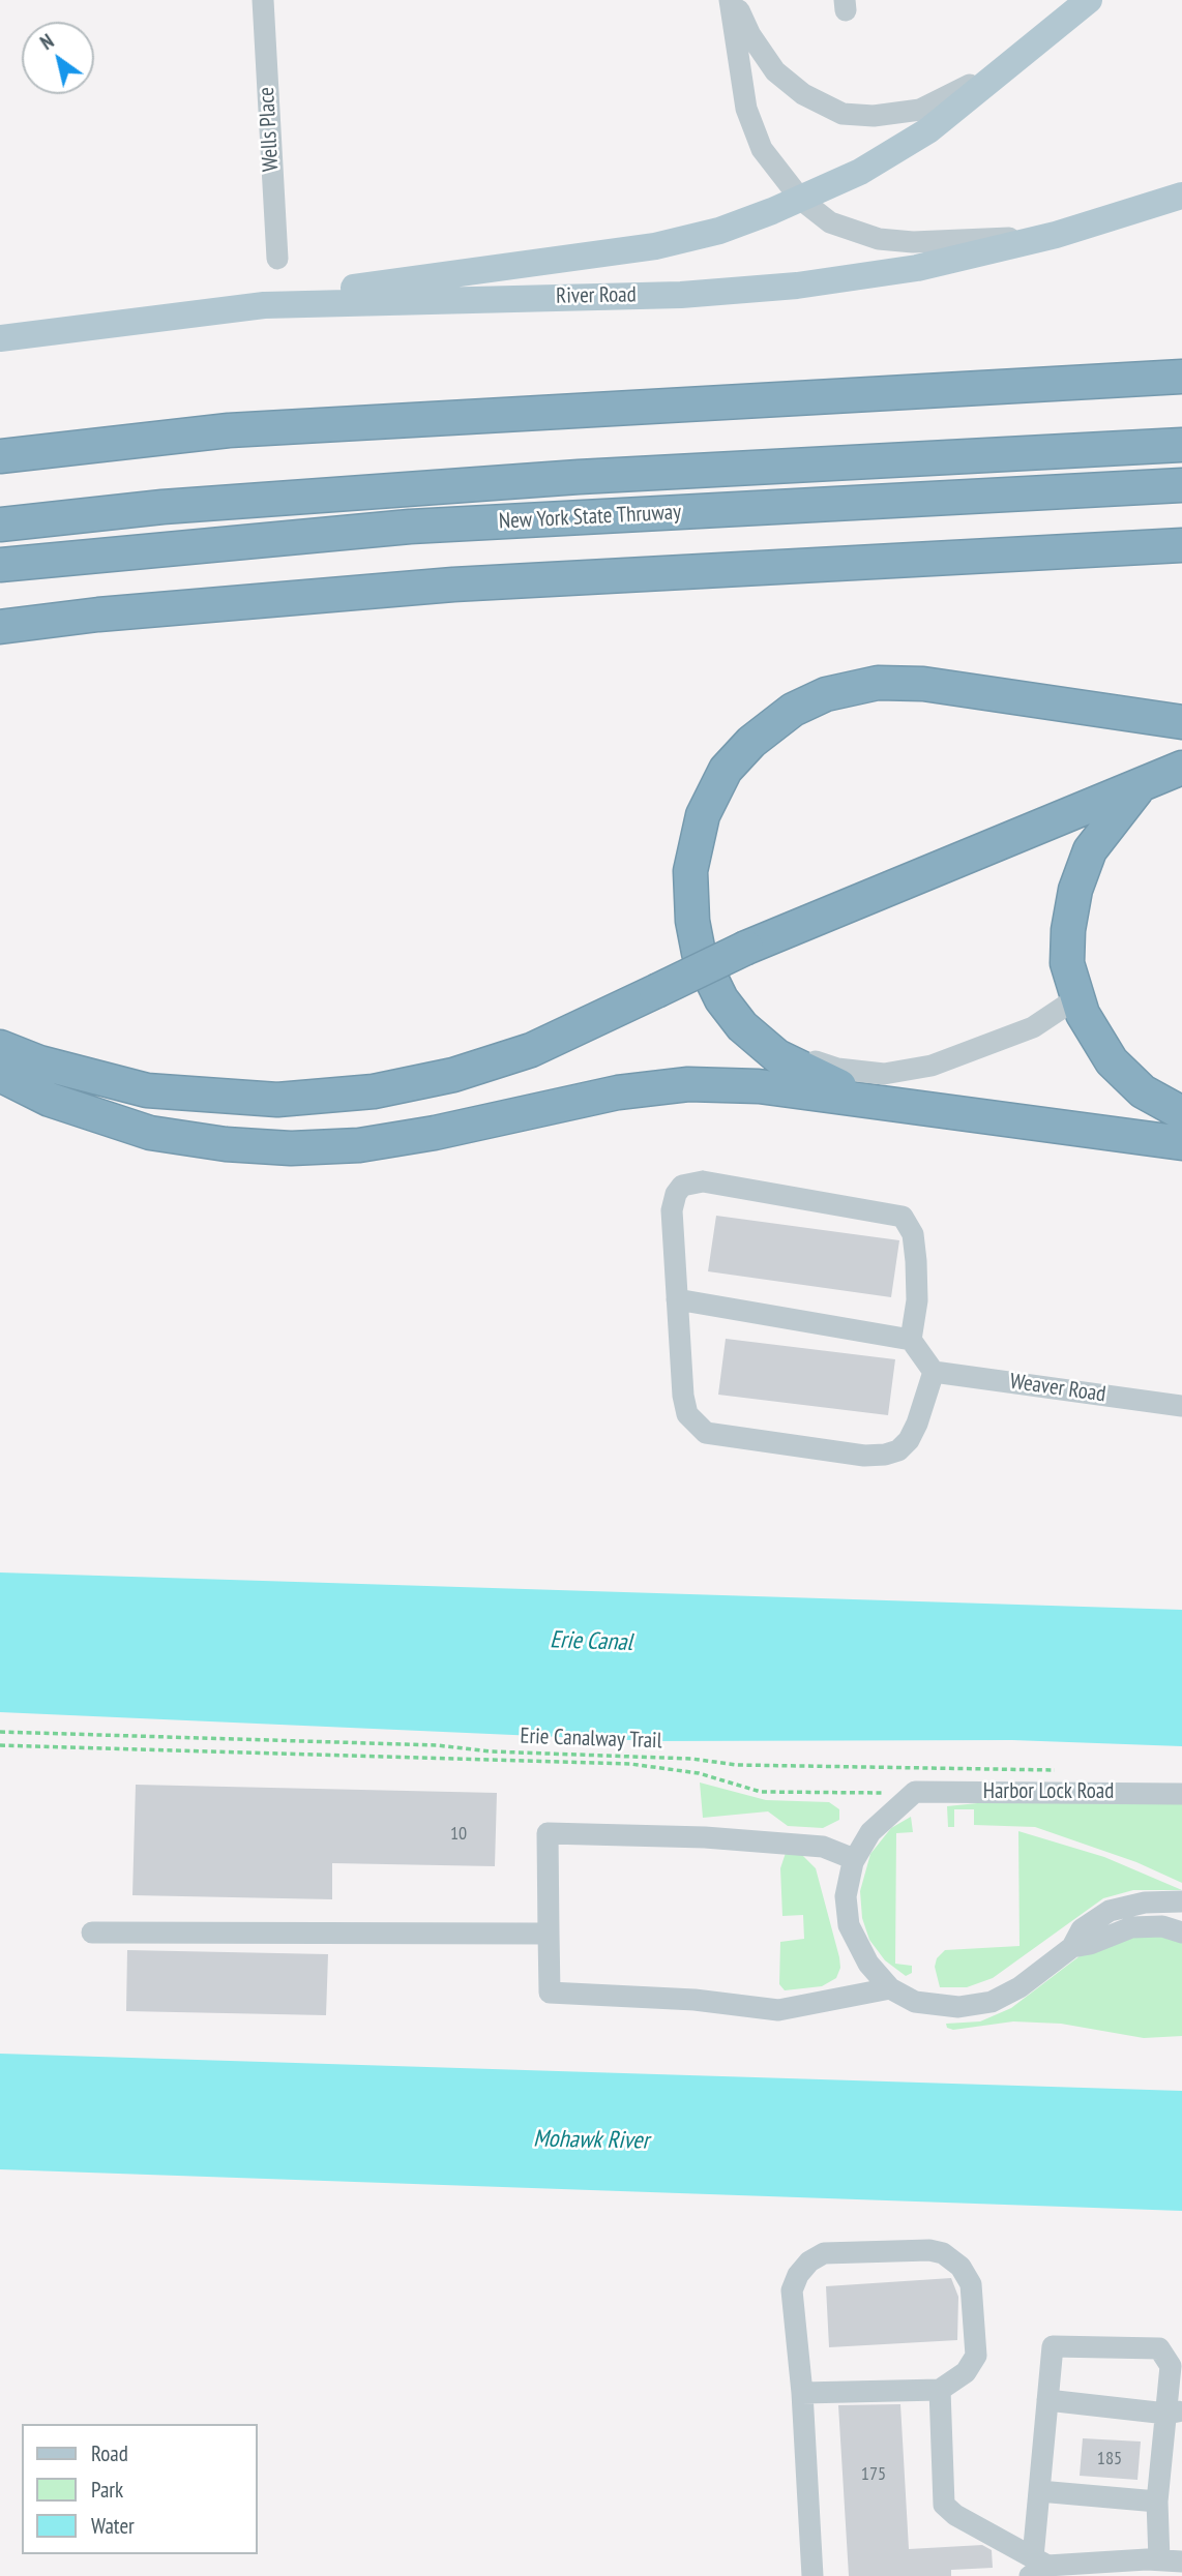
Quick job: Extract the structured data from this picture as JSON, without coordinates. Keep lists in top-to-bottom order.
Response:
{
  "streets": {
    "highway": ["New York State Thruway"],
    "main road": ["River Road"],
    "street": ["Wells Place", "Weaver Road", "Harbor Lock Road"],
    "path": ["Erie Canalway Trail"]
  },
  "water": ["Erie Canal", "Mohawk River"],
  "house_numbers": ["10", "185", "175"],
  "legend": ["Road", "Park", "Water"],
  "north": "top left"
}
